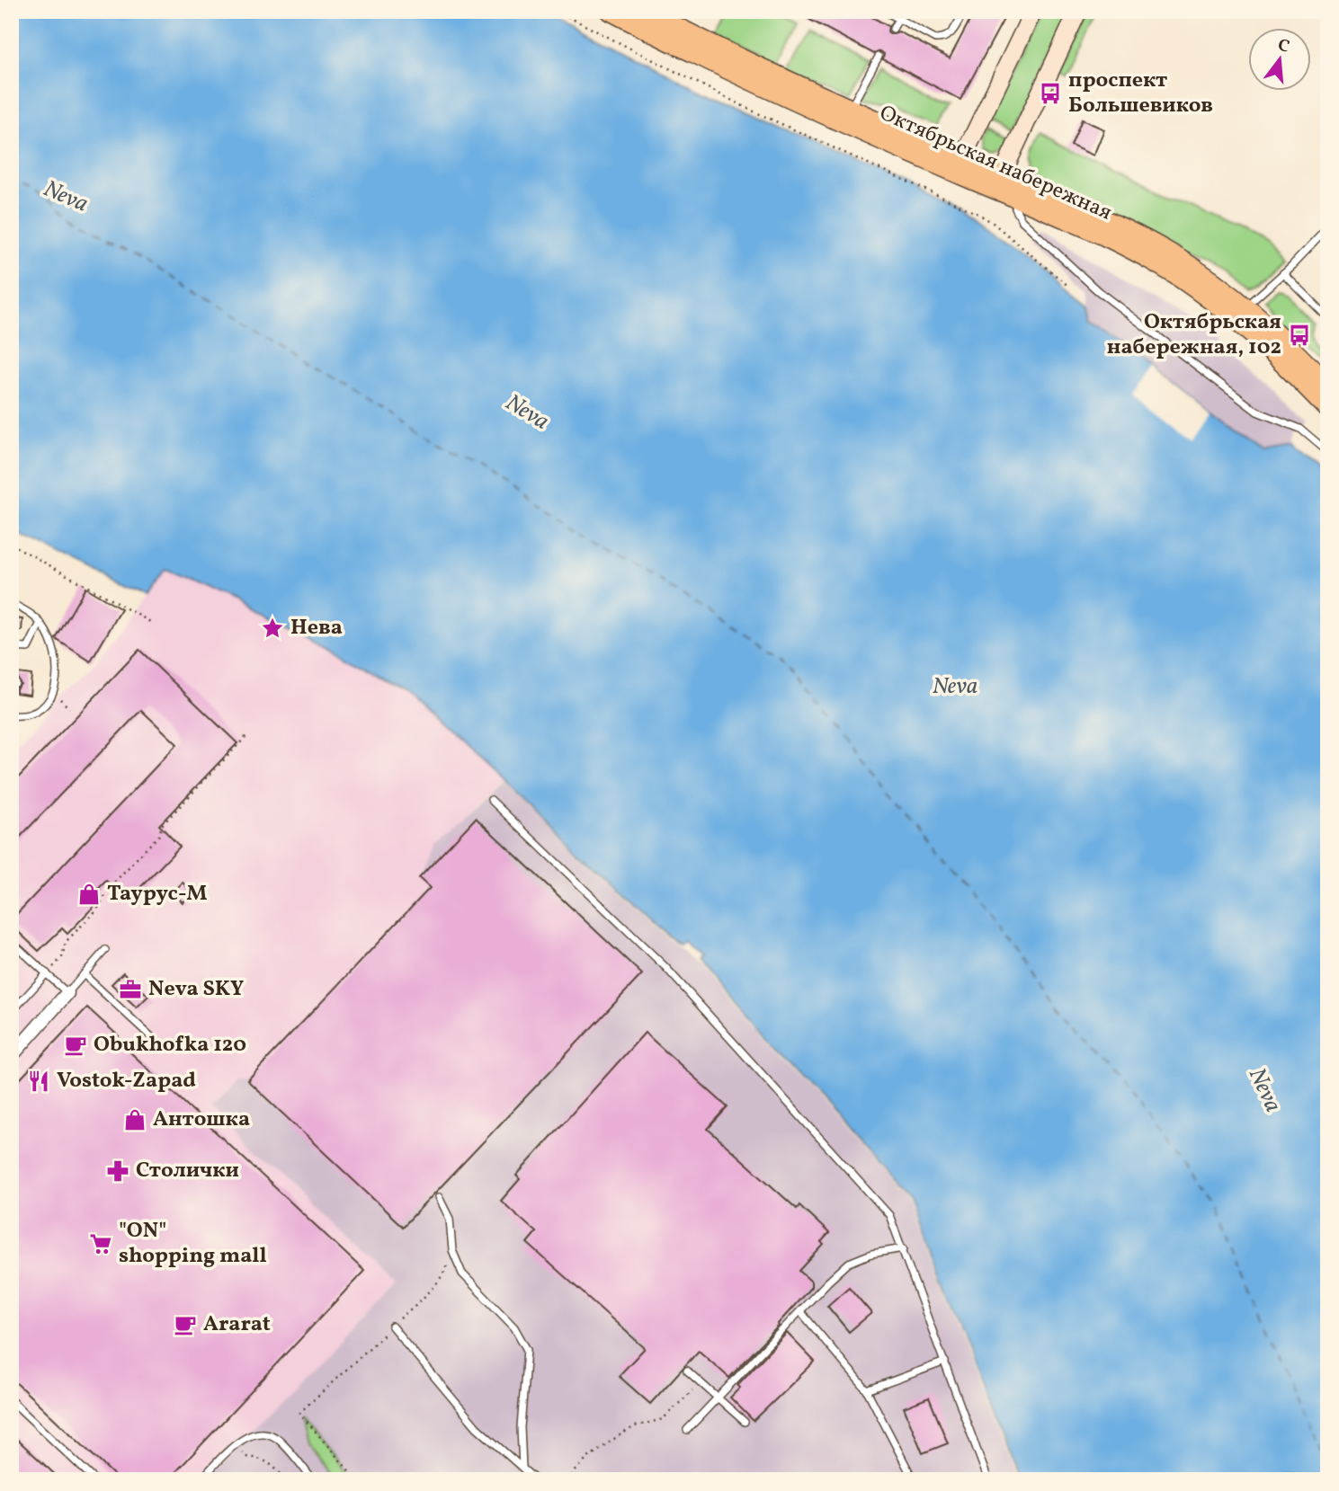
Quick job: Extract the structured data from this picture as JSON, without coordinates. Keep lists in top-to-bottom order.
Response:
{
  "streets": {
    "main road": ["Октябрьская набережная"]
  },
  "water": ["Neva"],
  "places": {
    "bus stop": ["проспект Большевиков", "Октябрьская набережная, 102"],
    "place": ["Нева"],
    "shop": ["Таурус-М", "Антошка"],
    "office": ["Neva SKY"],
    "cafe": ["Obukhofka 120", "Ararat"],
    "restaurant": ["Vostok-Zapad"],
    "pharmacy": ["Столички"],
    "supermarket": ["\"ON\" shopping mall"]
  },
  "north": "top"
}
